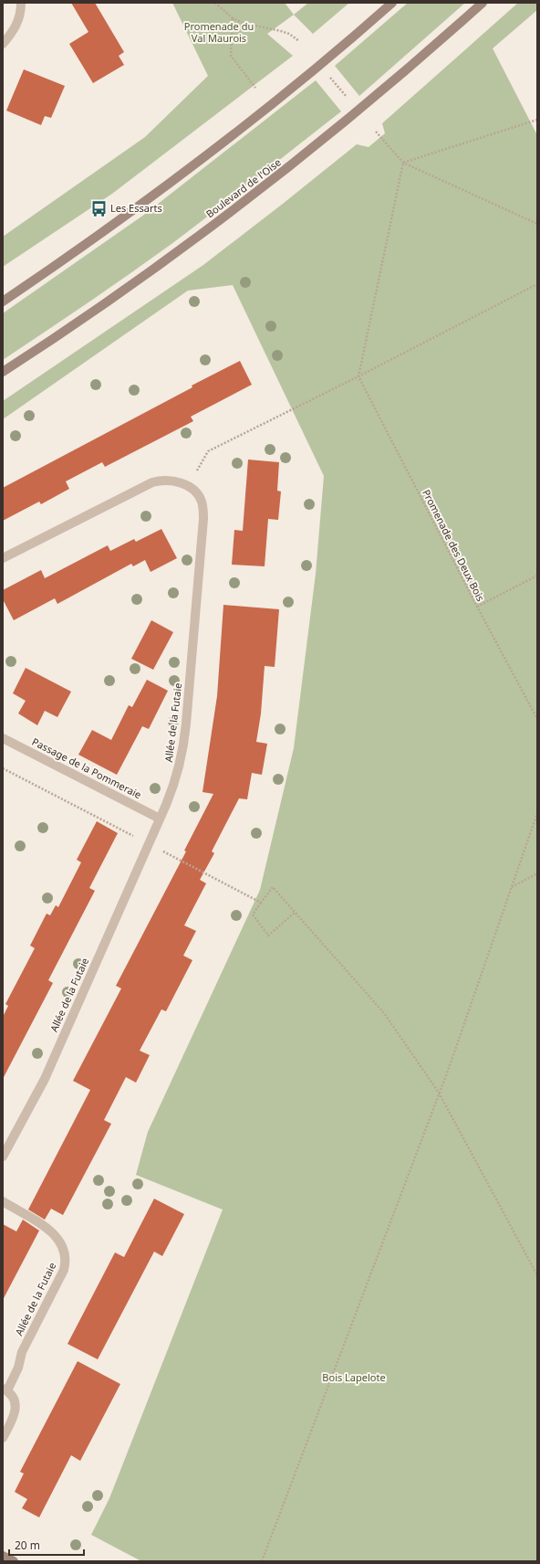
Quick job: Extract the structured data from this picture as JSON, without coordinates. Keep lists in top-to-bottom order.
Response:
{
  "streets": {
    "main road": ["Boulevard de l'Oise"],
    "street": ["Allée de la Futaie", "Passage de la Pommeraie"],
    "path": ["Promenade des Deux Bois"]
  },
  "crossings": [
    ["Allée de la Futaie", "Passage de la Pommeraie"]
  ],
  "parks": ["Promenade du Val Maurois", "Bois Lapelote"],
  "places": {
    "bus stop": ["Les Essarts"]
  },
  "scale_bar": "20 m"
}
